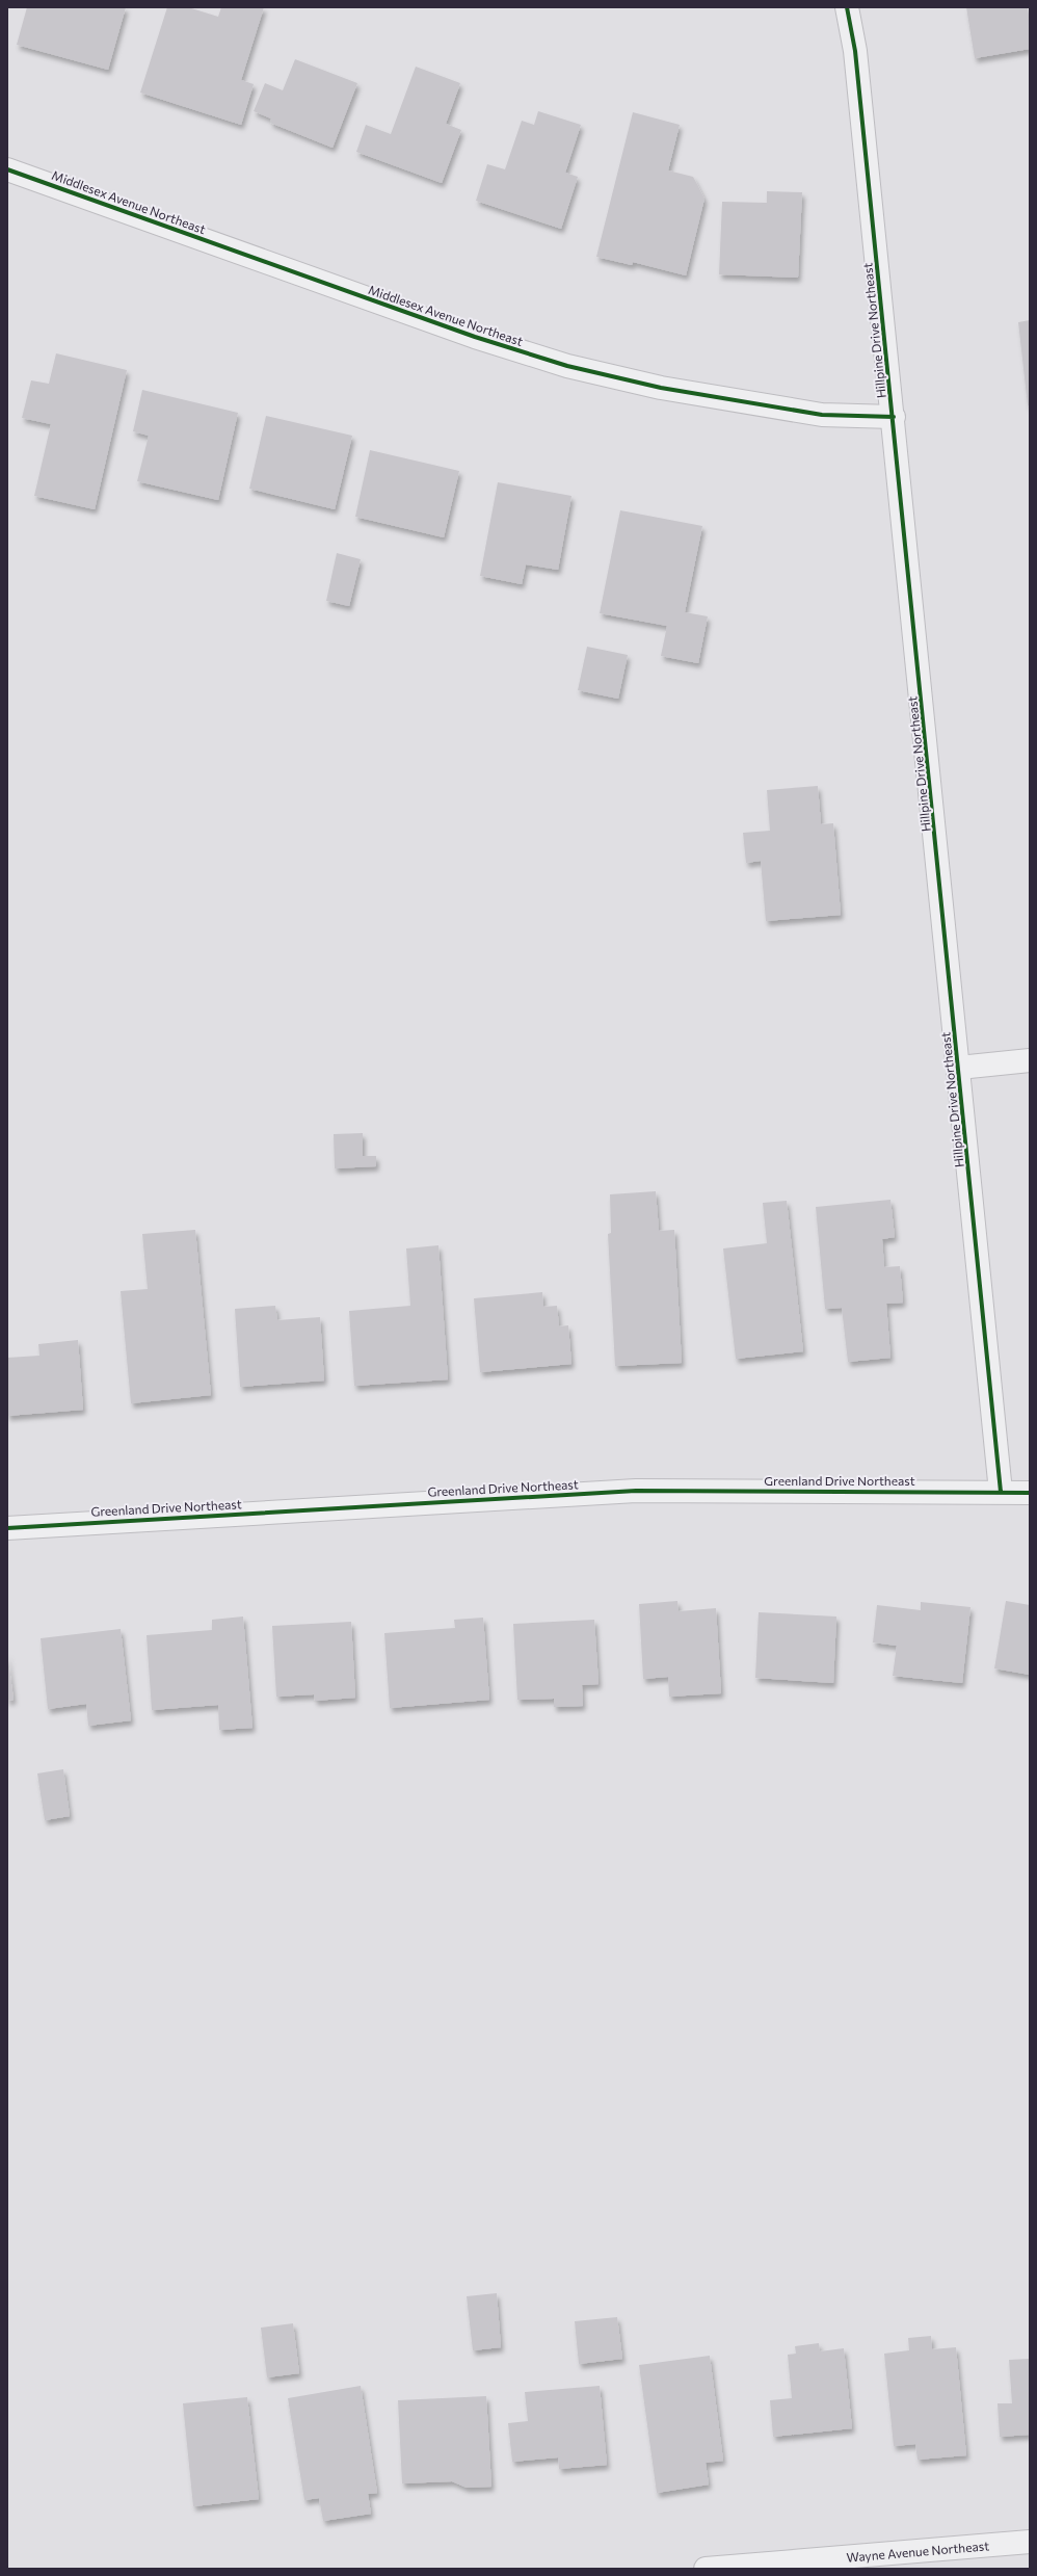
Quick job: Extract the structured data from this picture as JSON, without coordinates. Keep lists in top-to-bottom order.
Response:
{
  "streets": {
    "street": [
      "Middlesex Avenue Northeast",
      "Hillpine Drive Northeast",
      "Greenland Drive Northeast",
      "Wayne Avenue Northeast"
    ]
  },
  "crossings": [
    ["Middlesex Avenue Northeast", "Hillpine Drive Northeast"],
    ["Hillpine Drive Northeast", "Greenland Drive Northeast"]
  ]
}
